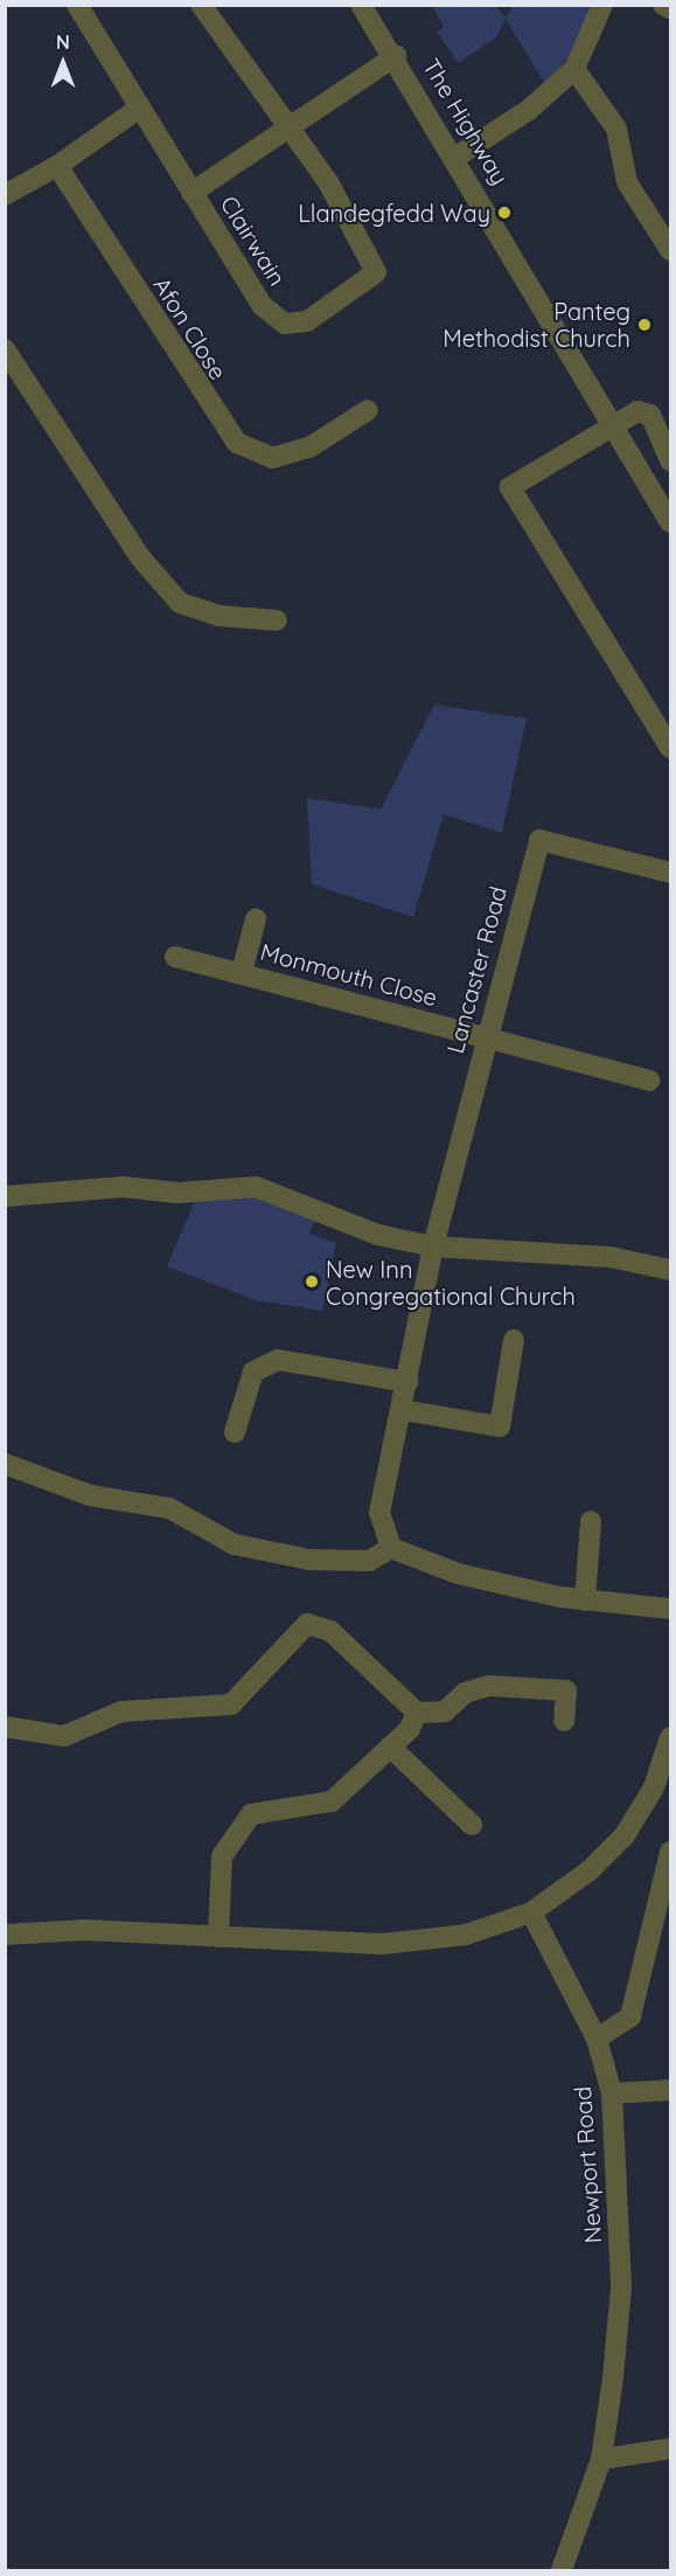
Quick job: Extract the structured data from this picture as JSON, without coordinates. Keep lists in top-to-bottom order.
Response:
{
  "streets": {
    "street": [
      "The Highway",
      "Clairwain",
      "Afon Close",
      "Lancaster Road",
      "Monmouth Close",
      "Newport Road"
    ]
  },
  "crossings": [
    ["The Highway", "Clairwain"],
    ["Lancaster Road", "Monmouth Close"]
  ],
  "places": ["Llandegfedd Way", "Panteg Methodist Church", "New Inn Congregational Church"],
  "north": "top"
}
